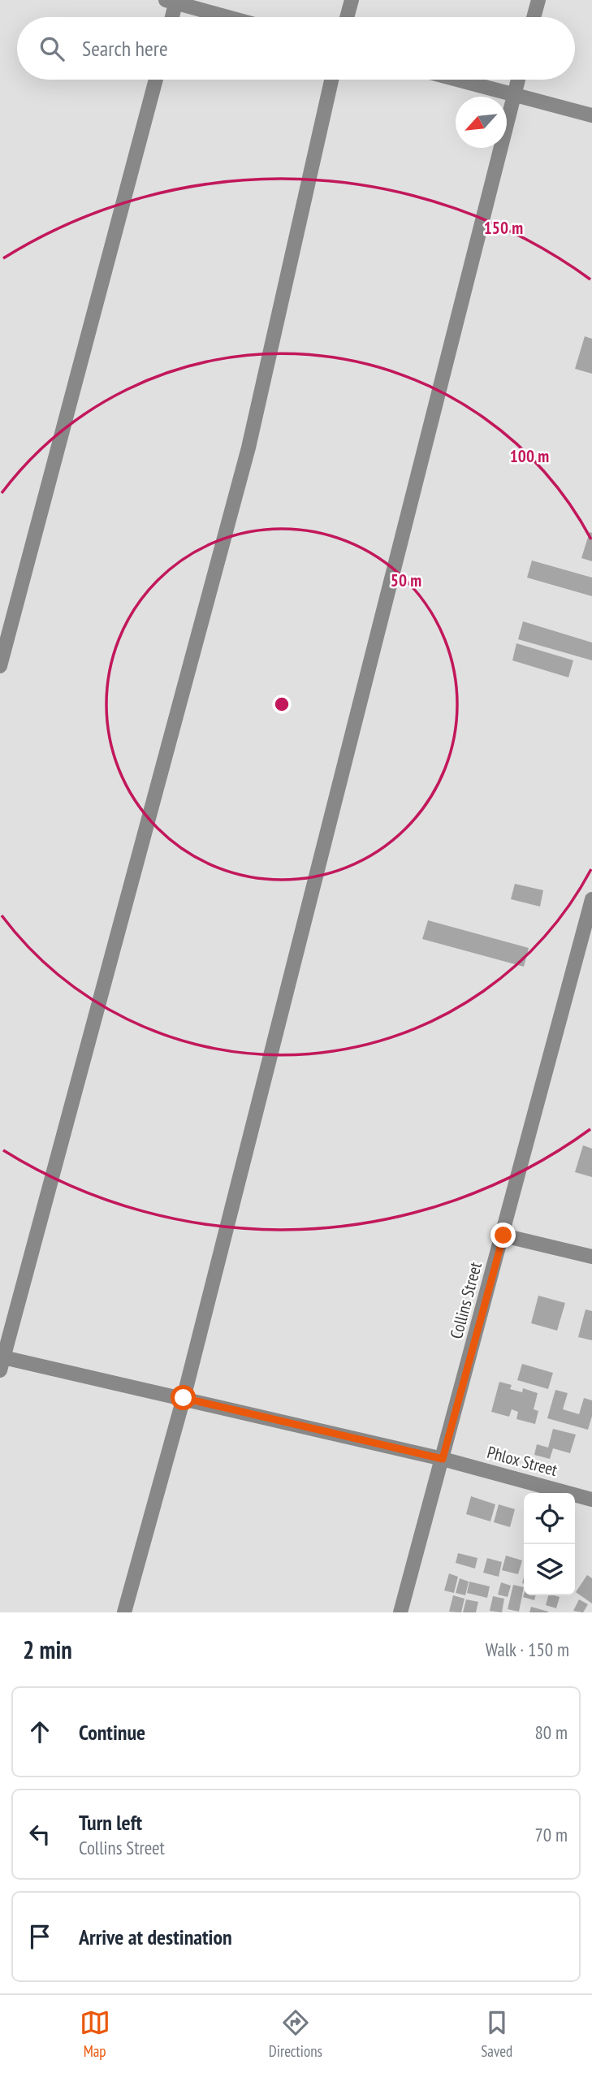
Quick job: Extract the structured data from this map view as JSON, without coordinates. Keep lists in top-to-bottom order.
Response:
{
  "streets": {
    "street": ["Collins Street", "Phlox Street"]
  },
  "crossings": [
    ["Collins Street", "Phlox Street"]
  ],
  "north": "bottom left",
  "page": {
    "search": "Search here",
    "heading": ["2 min", "Walk · 150 m"],
    "list": [
      ["Continue", "80 m"],
      ["Turn left", "Collins Street", "70 m"],
      "Arrive at destination"
    ],
    "nav": ["Map", "Directions", "Saved"]
  },
  "rings": ["150 m", "100 m", "50 m"]
}
